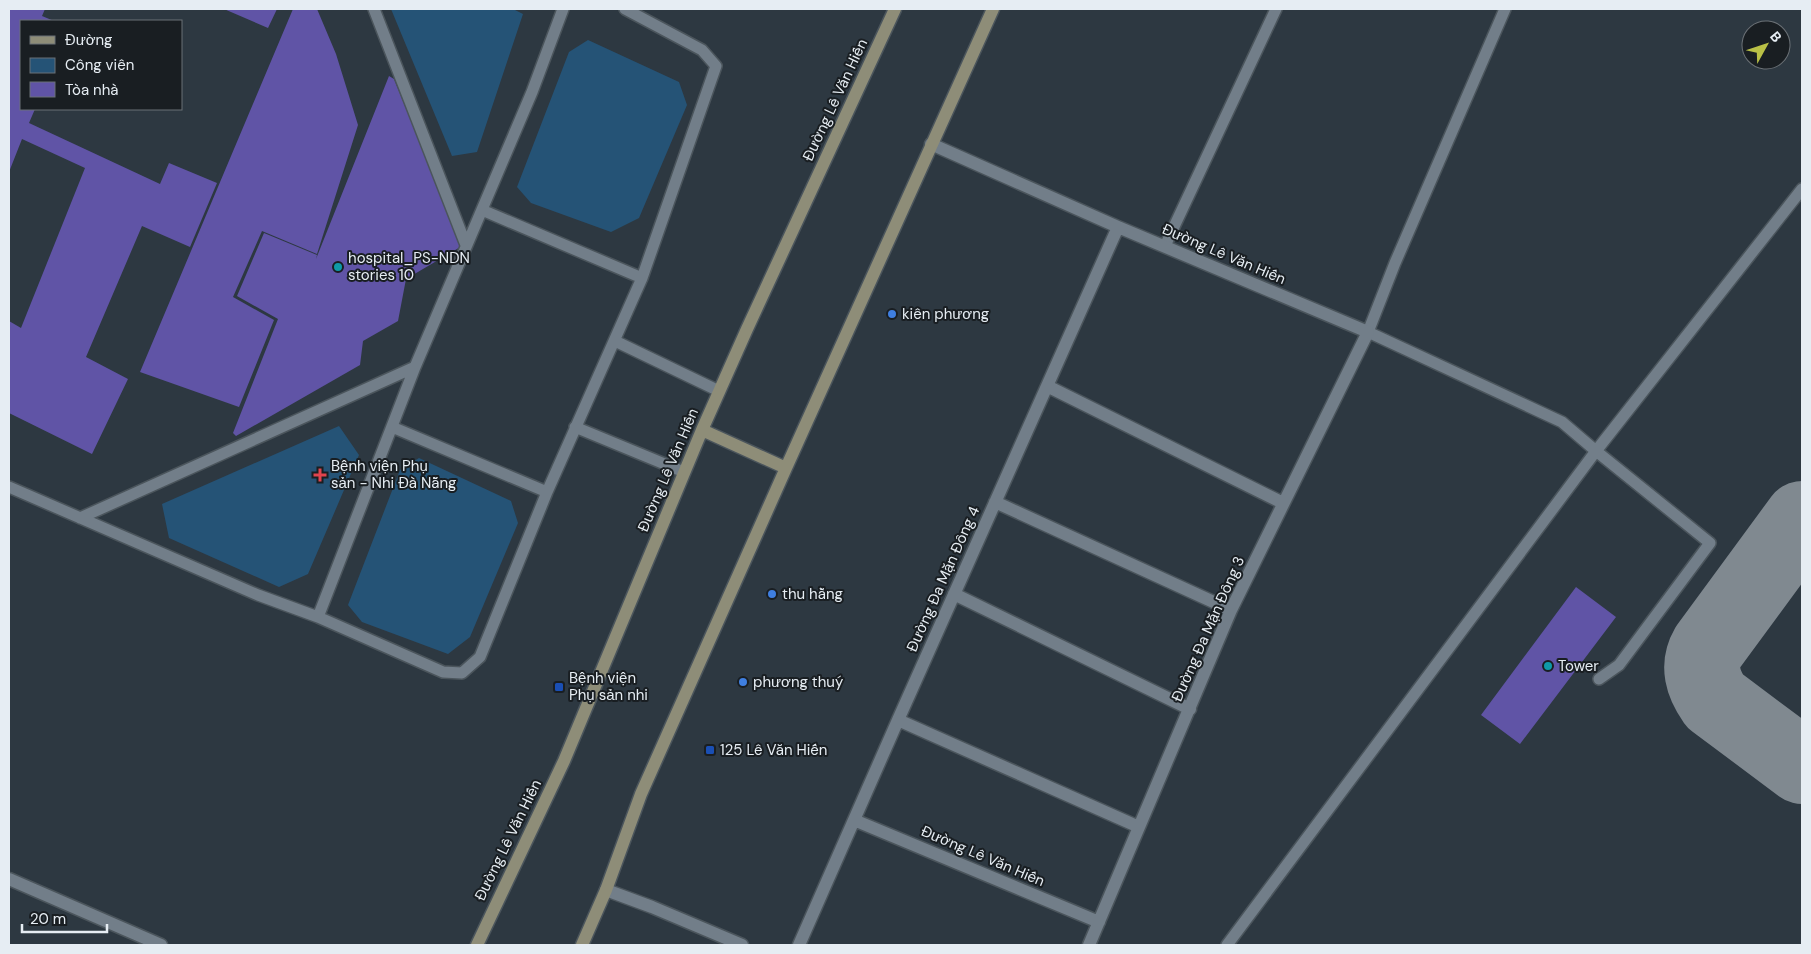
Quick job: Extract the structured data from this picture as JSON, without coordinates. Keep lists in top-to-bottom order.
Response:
{
  "streets": {
    "main road": ["Đường Lê Văn Hiến"],
    "street": ["Đường Đa Mặn Đông 4", "Đường Đa Mặn Đông 3"]
  },
  "crossings": [
    ["Đường Lê Văn Hiến", "Đường Đa Mặn Đông 4"],
    ["Đường Lê Văn Hiến", "Đường Đa Mặn Đông 3"]
  ],
  "places": {
    "other": [
      "hospital_PS-NDN stories 10",
      "kiên phương",
      "thu hằng",
      "Tower",
      "phương thuý"
    ],
    "health": ["Bệnh viện Phụ sản - Nhi Đà Nẵng"],
    "transit": ["Bệnh viện Phụ sản nhi", "125 Lê Văn Hiến"]
  },
  "legend": ["Đường", "Công viên", "Tòa nhà"],
  "scale_bar": "20 m",
  "north": "top right"
}
